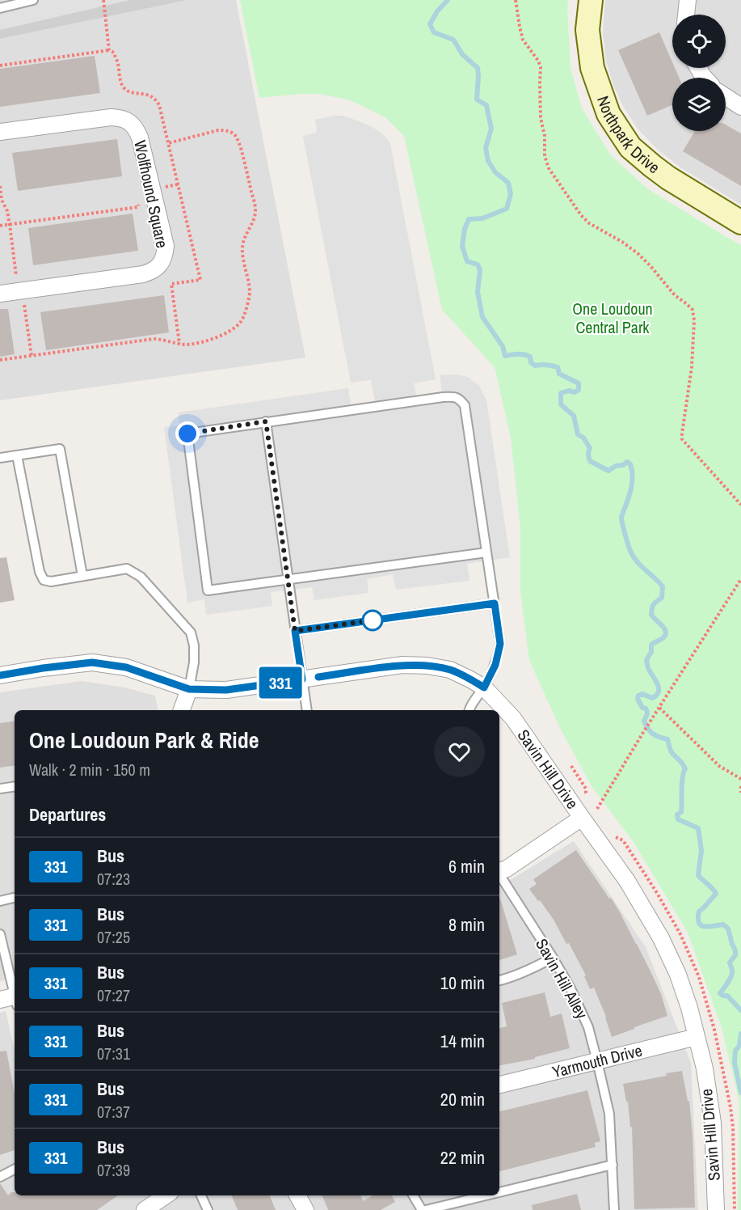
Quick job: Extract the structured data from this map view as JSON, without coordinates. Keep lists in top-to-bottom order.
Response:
{
  "streets": {
    "street": [
      "Northpark Drive",
      "Wolfhound Square",
      "Savin Hill Drive",
      "Yarmouth Drive"
    ],
    "lane": ["Savin Hill Alley"]
  },
  "crossings": [
    ["Savin Hill Drive", "Yarmouth Drive"],
    ["Savin Hill Alley", "Yarmouth Drive"]
  ],
  "parks": ["One Loudoun Central Park"],
  "lines": ["bus line 331"],
  "page": {
    "on_map": "331",
    "heading": [
      ["One Loudoun Park & Ride", "Walk · 2 min · 150 m"],
      "Departures"
    ],
    "list": [
      {
        "mark": "331",
        "name": "Bus",
        "note": "07:23",
        "value": "6 min"
      },
      {
        "mark": "331",
        "name": "Bus",
        "note": "07:25",
        "value": "8 min"
      },
      {
        "mark": "331",
        "name": "Bus",
        "note": "07:27",
        "value": "10 min"
      },
      {
        "mark": "331",
        "name": "Bus",
        "note": "07:31",
        "value": "14 min"
      },
      {
        "mark": "331",
        "name": "Bus",
        "note": "07:37",
        "value": "20 min"
      },
      {
        "mark": "331",
        "name": "Bus",
        "note": "07:39",
        "value": "22 min"
      }
    ]
  }
}
